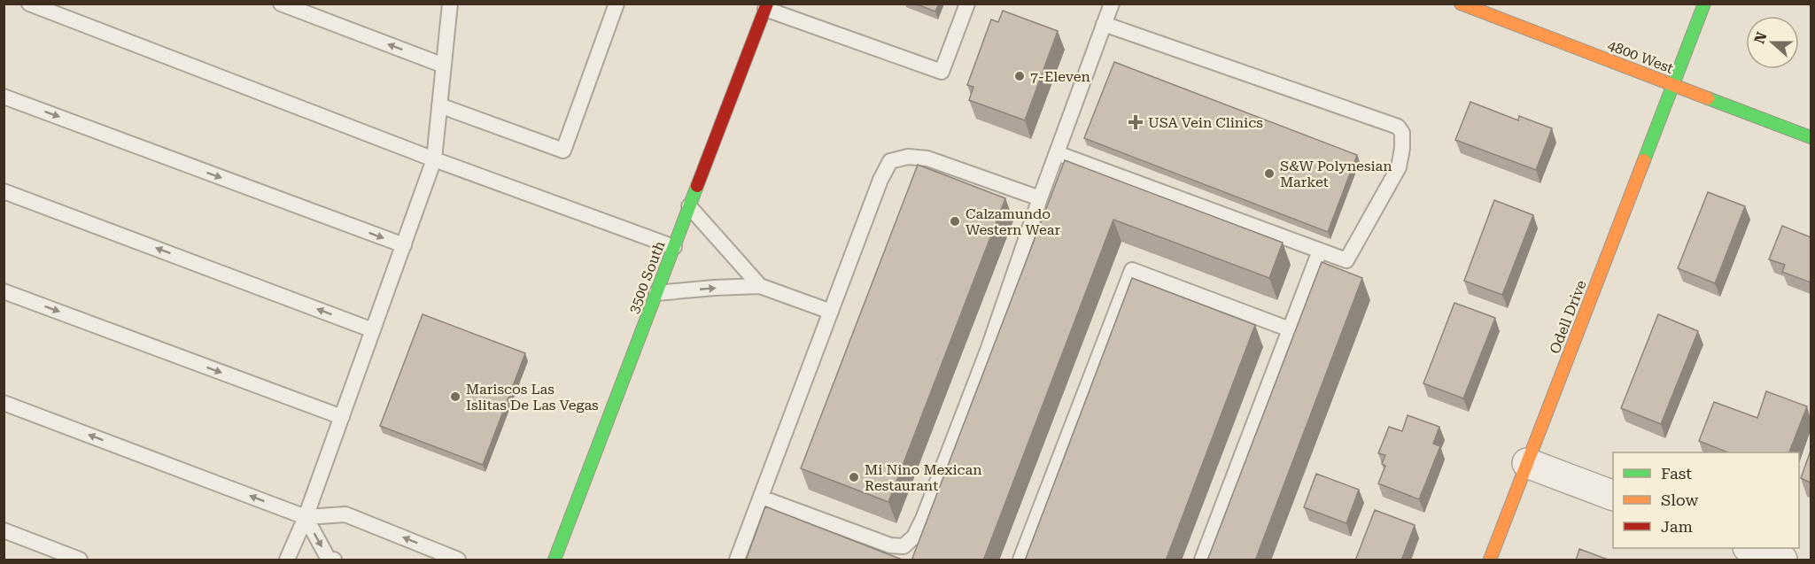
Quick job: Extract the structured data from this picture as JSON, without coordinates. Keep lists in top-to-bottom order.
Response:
{
  "streets": {
    "main road": ["4800 West", "3500 South", "Odell Drive"]
  },
  "crossings": [
    ["4800 West", "Odell Drive"]
  ],
  "places": {
    "other": [
      "7-Eleven",
      "S&W Polynesian Market",
      "Calzamundo Western Wear",
      "Mariscos Las Islitas De Las Vegas",
      "Mi Nino Mexican Restaurant"
    ],
    "health": ["USA Vein Clinics"]
  },
  "legend": ["Fast", "Slow", "Jam"],
  "north": "left"
}
